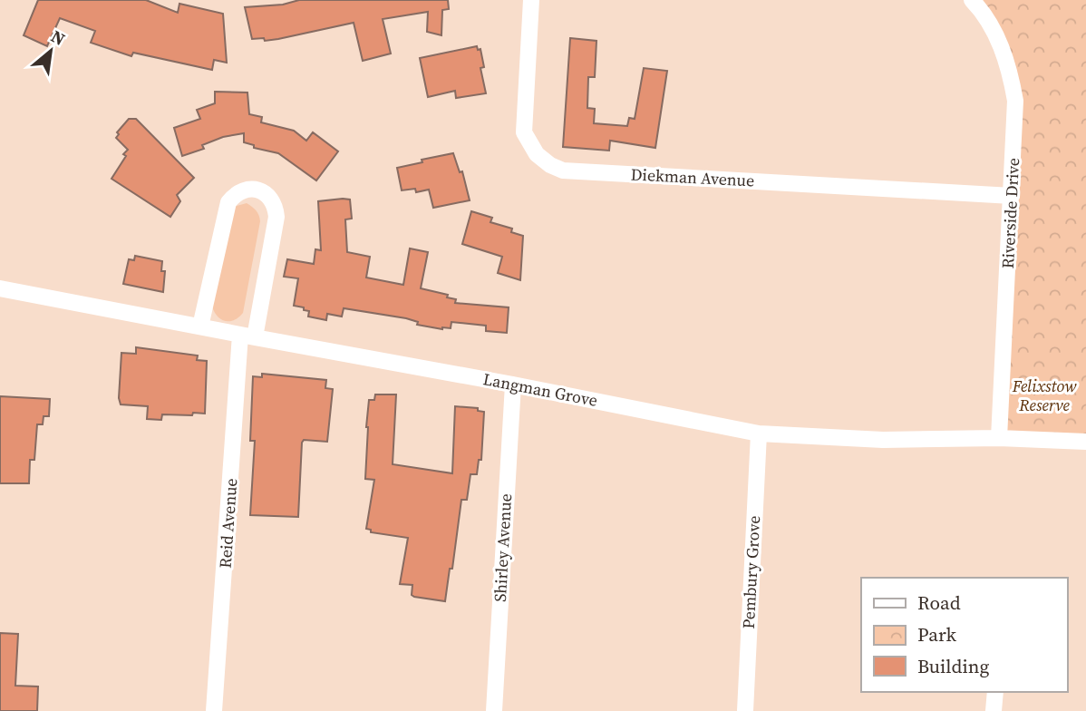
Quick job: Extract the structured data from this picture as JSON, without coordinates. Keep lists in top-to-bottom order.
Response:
{
  "streets": {
    "street": [
      "Diekman Avenue",
      "Riverside Drive",
      "Langman Grove",
      "Reid Avenue",
      "Shirley Avenue",
      "Pembury Grove"
    ]
  },
  "crossings": [
    ["Diekman Avenue", "Riverside Drive"],
    ["Riverside Drive", "Langman Grove"],
    ["Langman Grove", "Reid Avenue"],
    ["Langman Grove", "Shirley Avenue"],
    ["Langman Grove", "Pembury Grove"]
  ],
  "parks": ["Felixstow Reserve"],
  "legend": ["Road", "Park", "Building"],
  "north": "top right"
}
